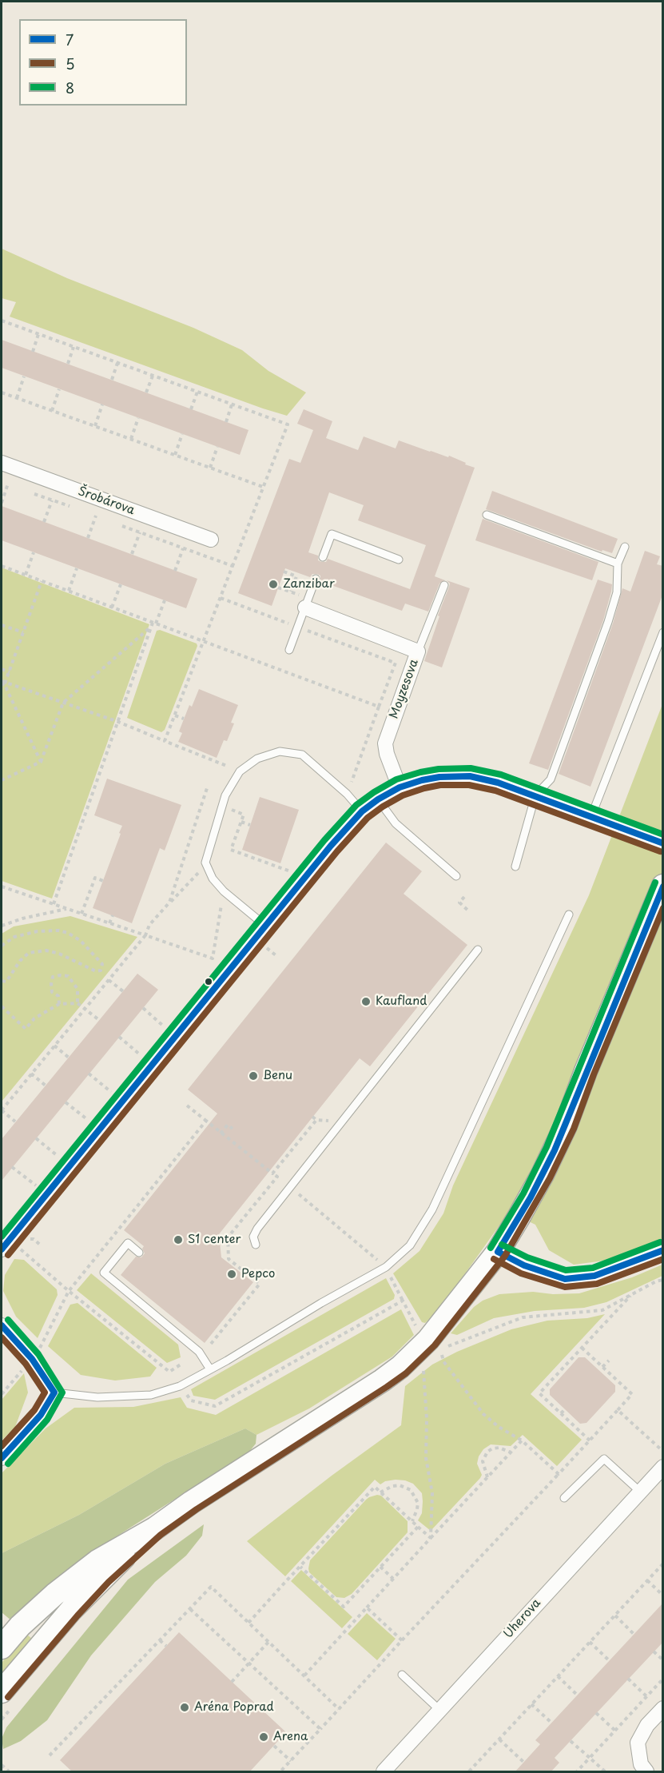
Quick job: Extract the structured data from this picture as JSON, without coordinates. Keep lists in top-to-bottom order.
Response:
{
  "streets": {
    "street": ["Šrobárova", "Moyzesova", "Uherova"]
  },
  "places": [
    "Zanzibar",
    "Kaufland",
    "Benu",
    "S1 center",
    "Pepco",
    "Aréna Poprad",
    "Arena"
  ],
  "lines": ["transit line 8", "transit line 7", "transit line 5"],
  "legend": ["7", "5", "8"]
}
